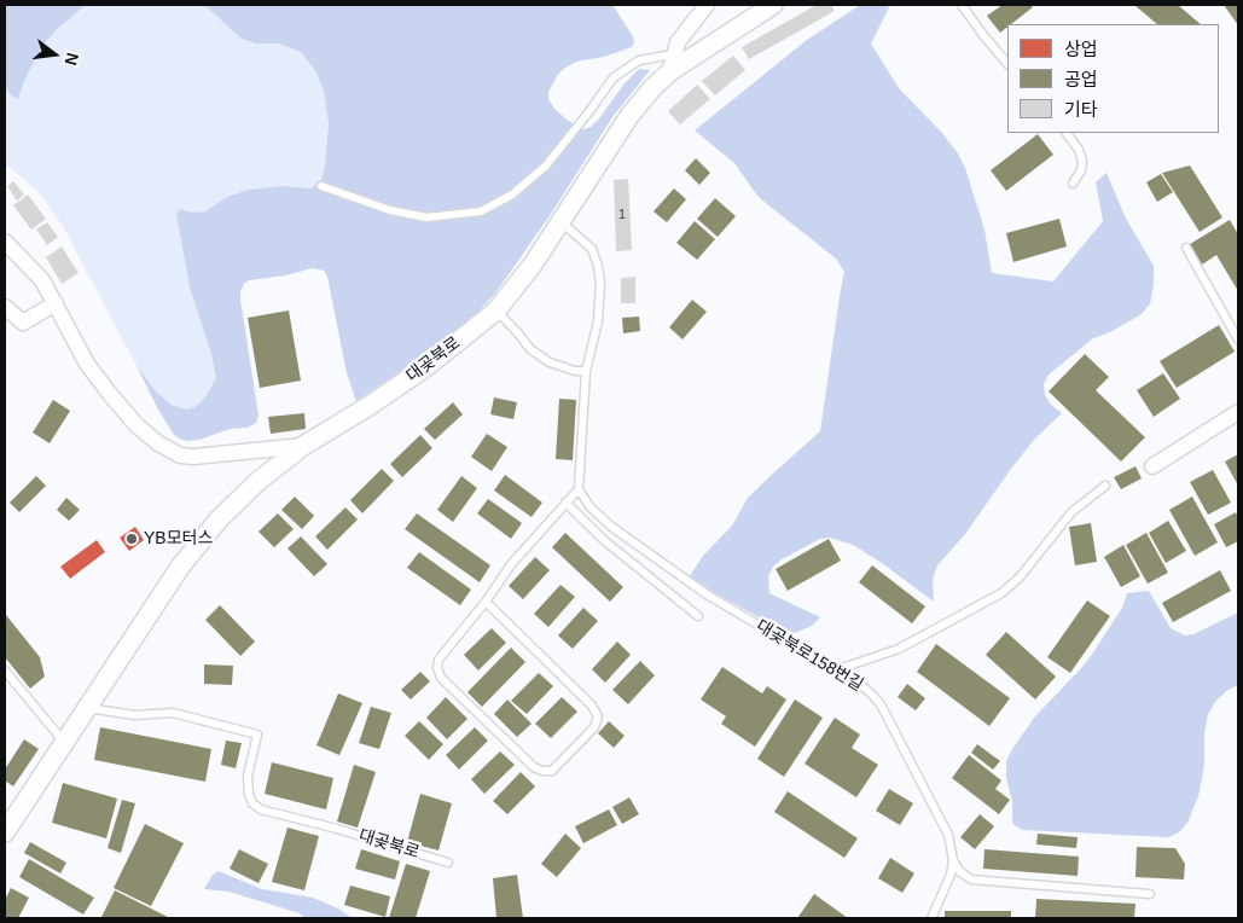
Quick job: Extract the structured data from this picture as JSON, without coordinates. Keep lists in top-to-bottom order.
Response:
{
  "streets": {
    "street": ["대곶북로"],
    "lane": ["대곶북로158번길"]
  },
  "places": ["YB모터스"],
  "house_numbers": ["1"],
  "legend": ["상업", "공업", "기타"],
  "north": "right"
}
